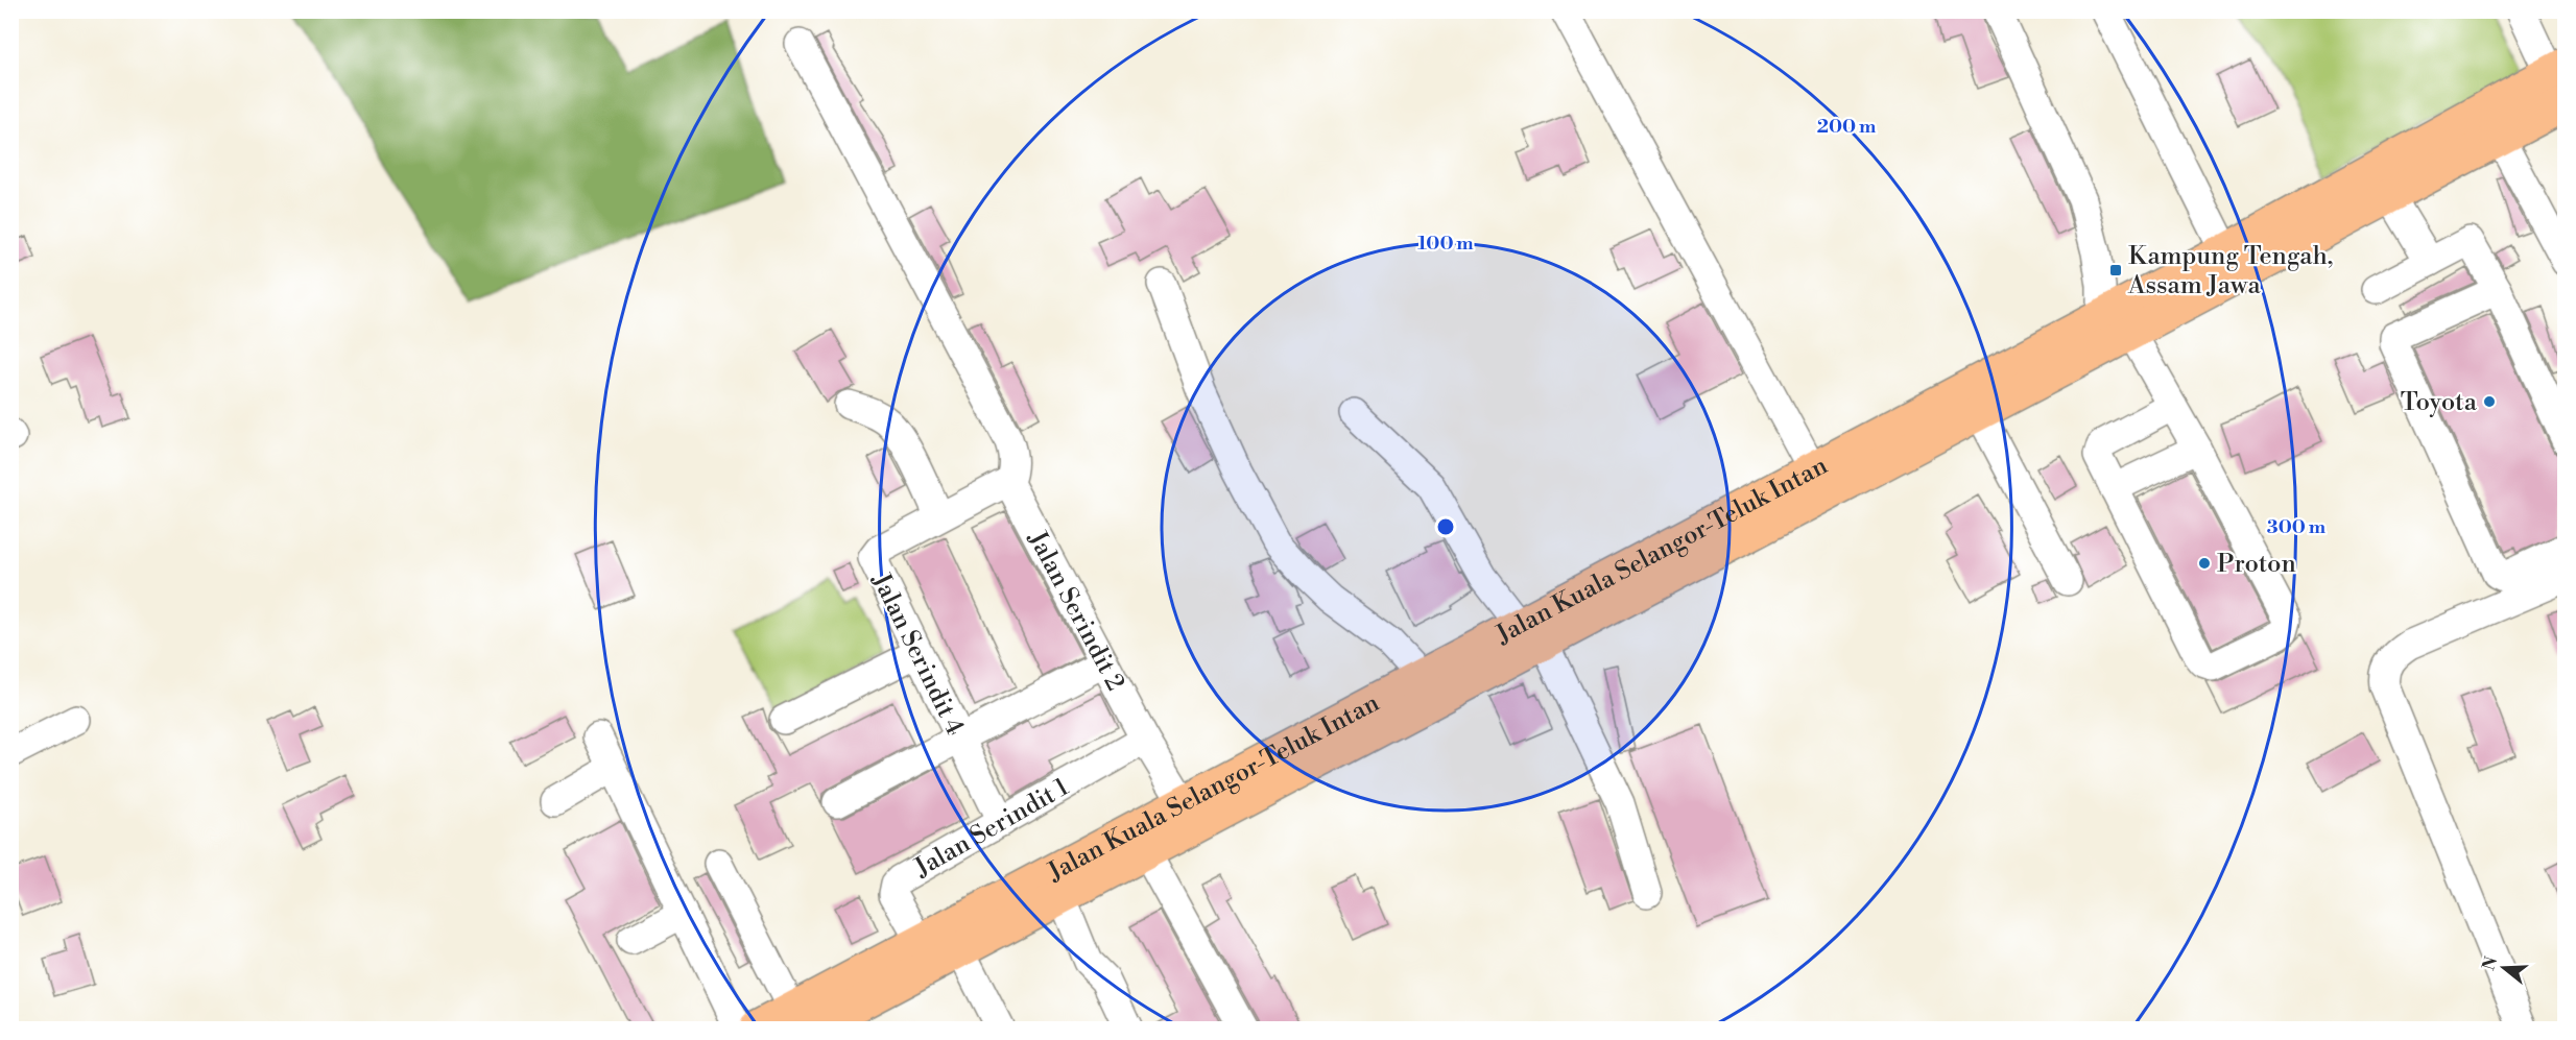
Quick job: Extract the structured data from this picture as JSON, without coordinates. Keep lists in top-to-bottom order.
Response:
{
  "streets": {
    "highway": ["Jalan Kuala Selangor-Teluk Intan"],
    "street": ["Jalan Serindit 2", "Jalan Serindit 4", "Jalan Serindit 1"]
  },
  "crossings": [
    ["Jalan Kuala Selangor-Teluk Intan", "Jalan Serindit 2"],
    ["Jalan Kuala Selangor-Teluk Intan", "Jalan Serindit 1"],
    ["Jalan Serindit 2", "Jalan Serindit 1"],
    ["Jalan Serindit 4", "Jalan Serindit 1"]
  ],
  "places": {
    "transit": ["Kampung Tengah, Assam Jawa"],
    "other": ["Toyota", "Proton"]
  },
  "north": "left",
  "rings": ["200 m", "100 m", "300 m"]
}
